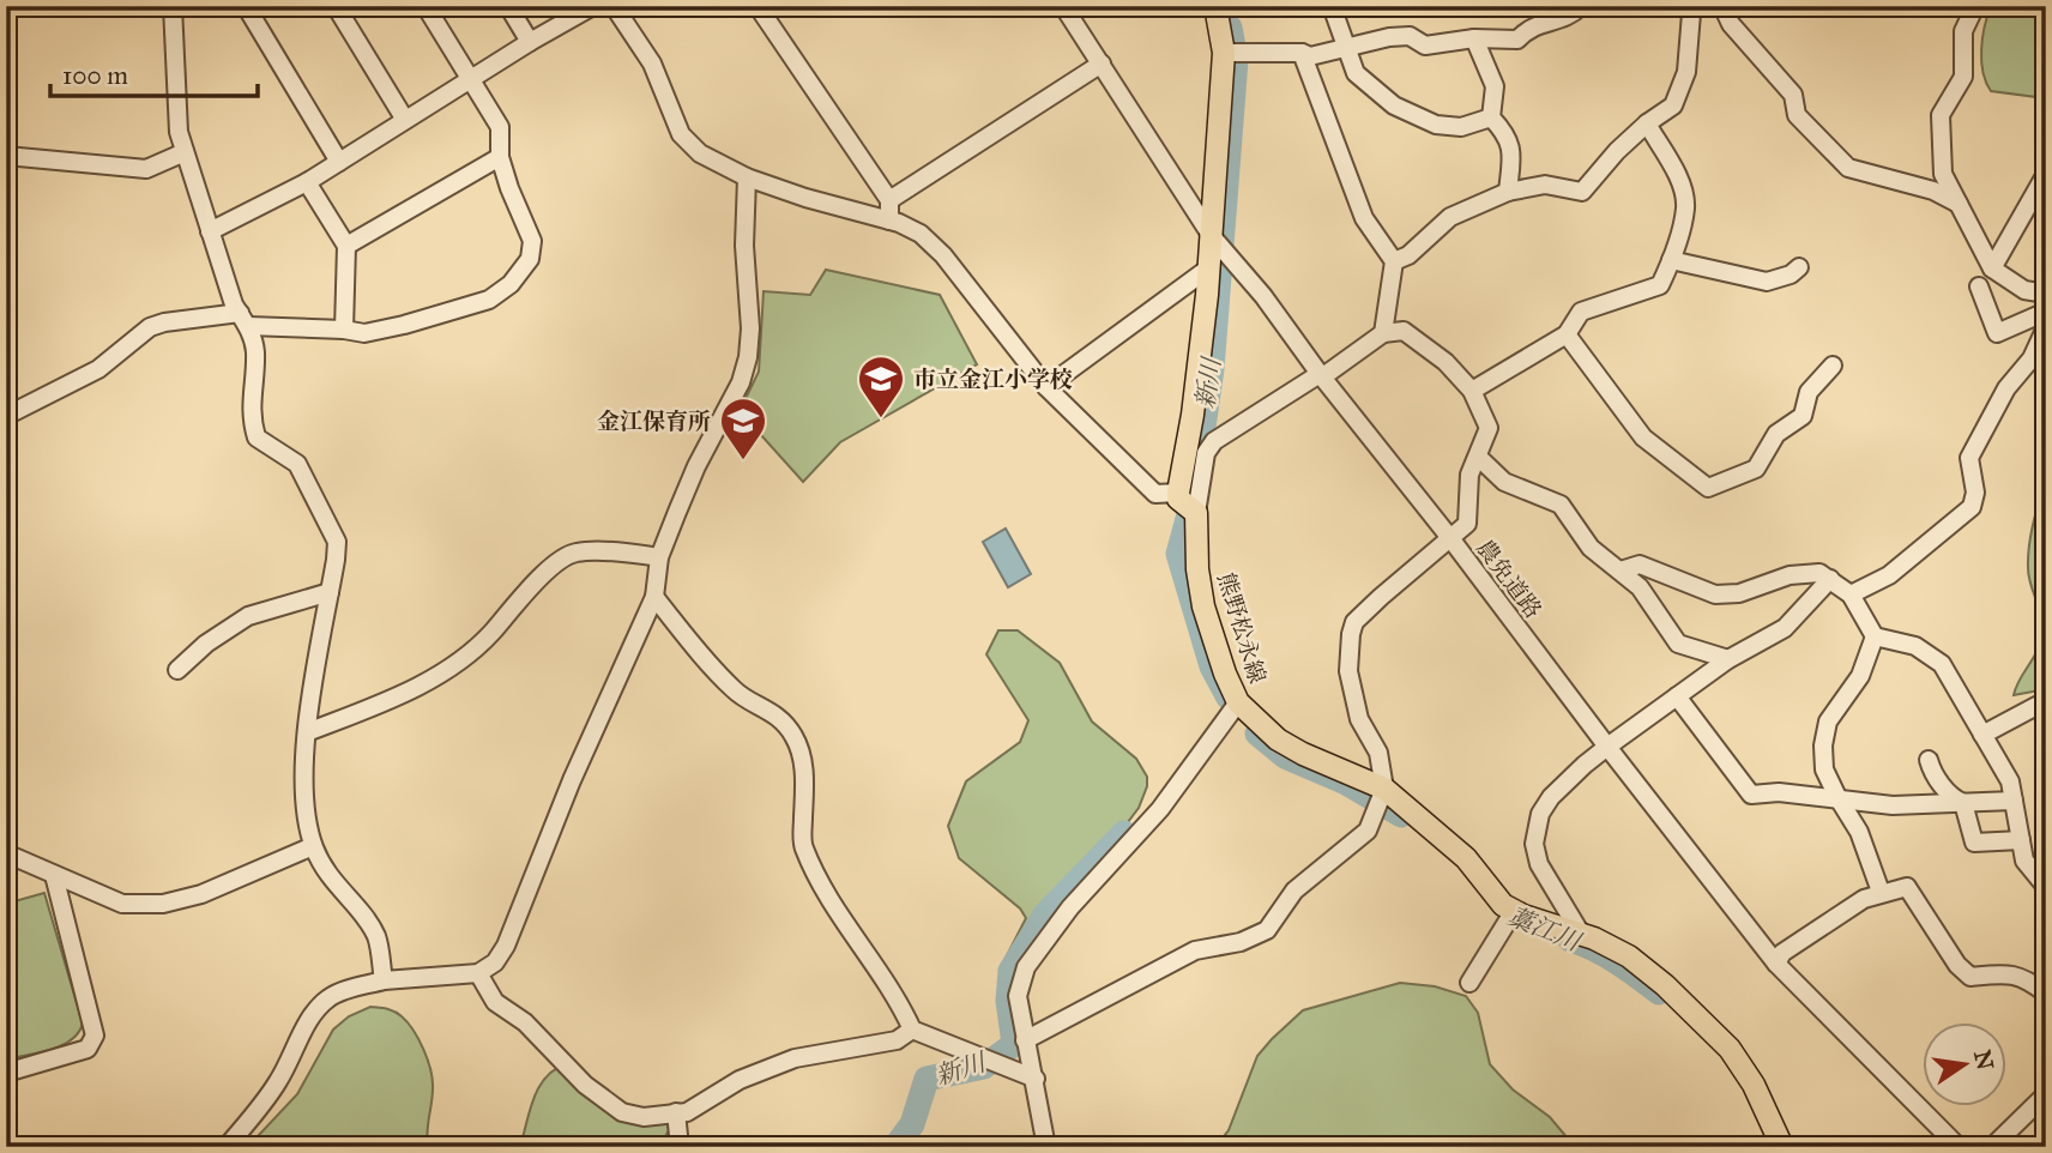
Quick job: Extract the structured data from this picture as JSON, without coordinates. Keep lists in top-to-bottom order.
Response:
{
  "streets": {
    "main road": ["熊野松永線"],
    "street": ["農免道路"]
  },
  "crossings": [
    ["農免道路", "熊野松永線"]
  ],
  "water": ["新川", "藁江川"],
  "places": {
    "school or university": ["市立金江小学校", "金江保育所"]
  },
  "scale_bar": "100 m",
  "north": "right"
}
